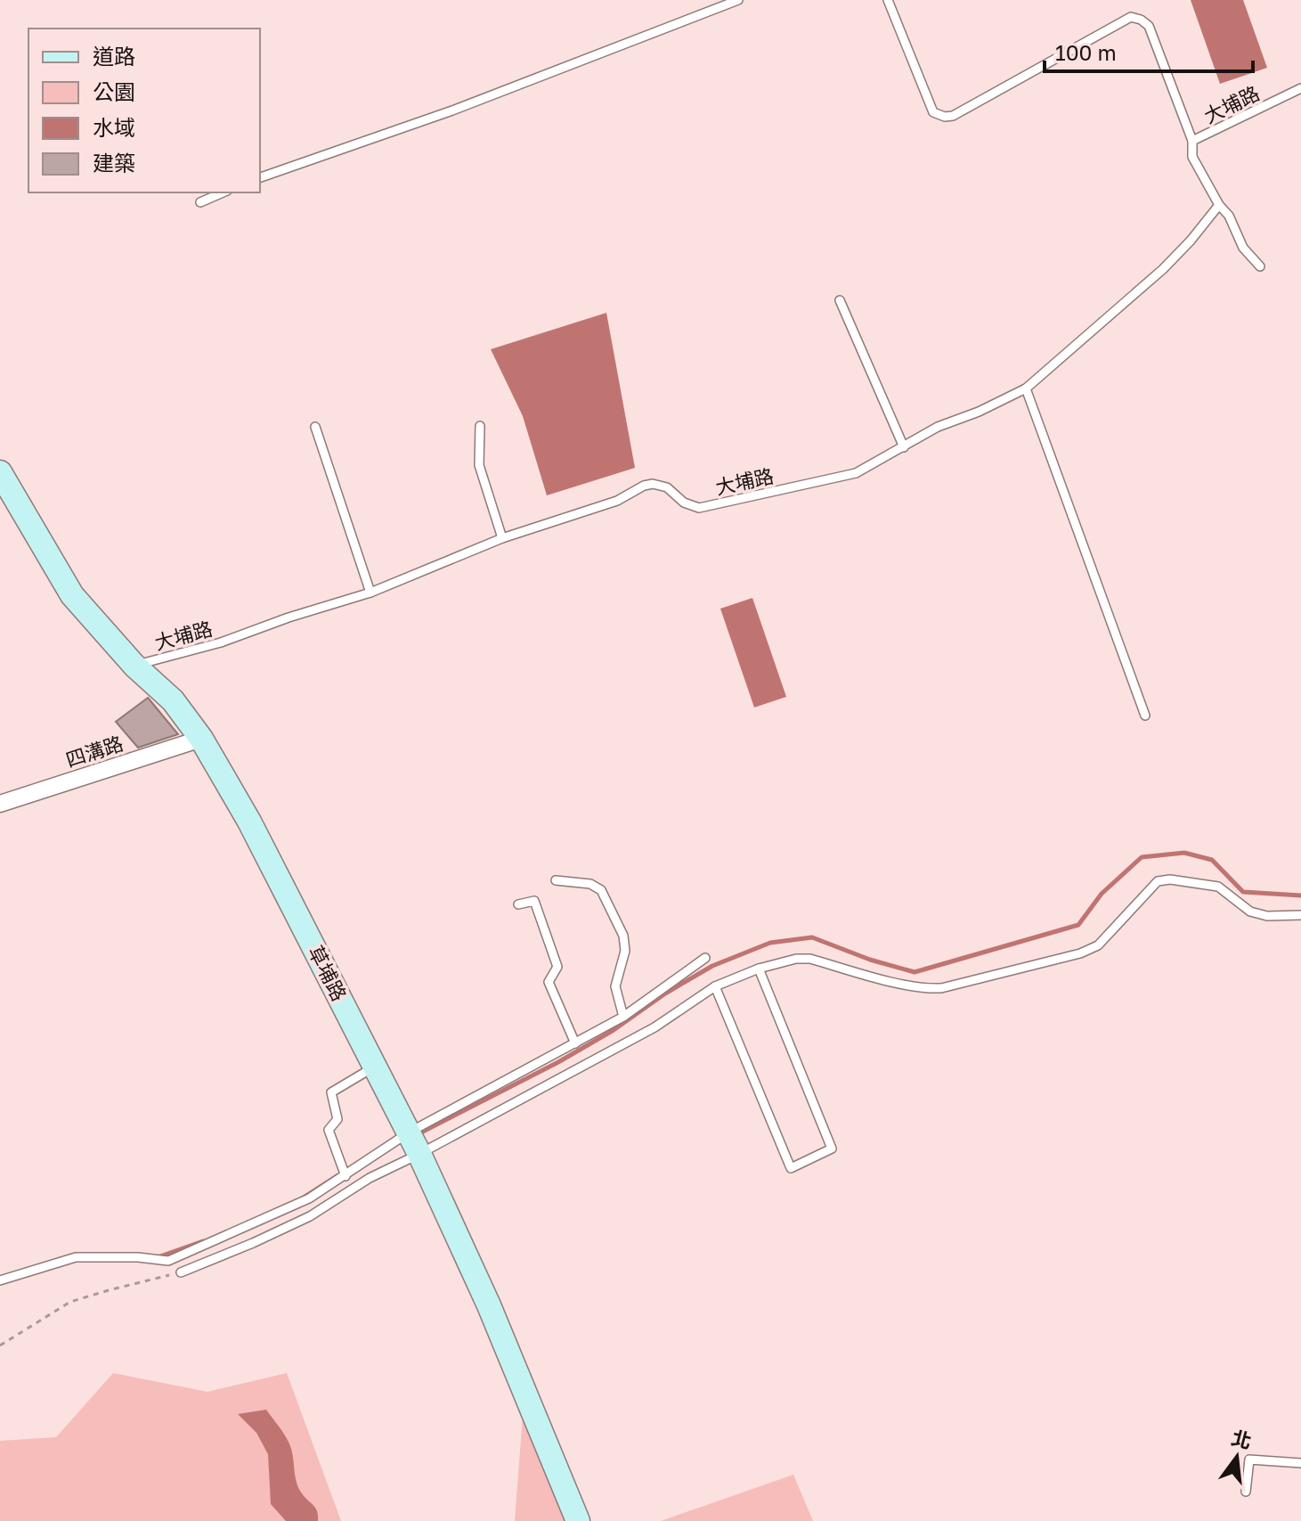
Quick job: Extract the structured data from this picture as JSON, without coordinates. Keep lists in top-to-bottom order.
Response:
{
  "streets": {
    "street": ["四溝路", "草埔路"],
    "lane": ["大埔路"]
  },
  "crossings": [
    ["大埔路", "草埔路"],
    ["四溝路", "草埔路"]
  ],
  "legend": [
    "道路",
    "公園",
    "水域",
    "建築"
  ],
  "scale_bar": "100 m",
  "north": "top"
}
